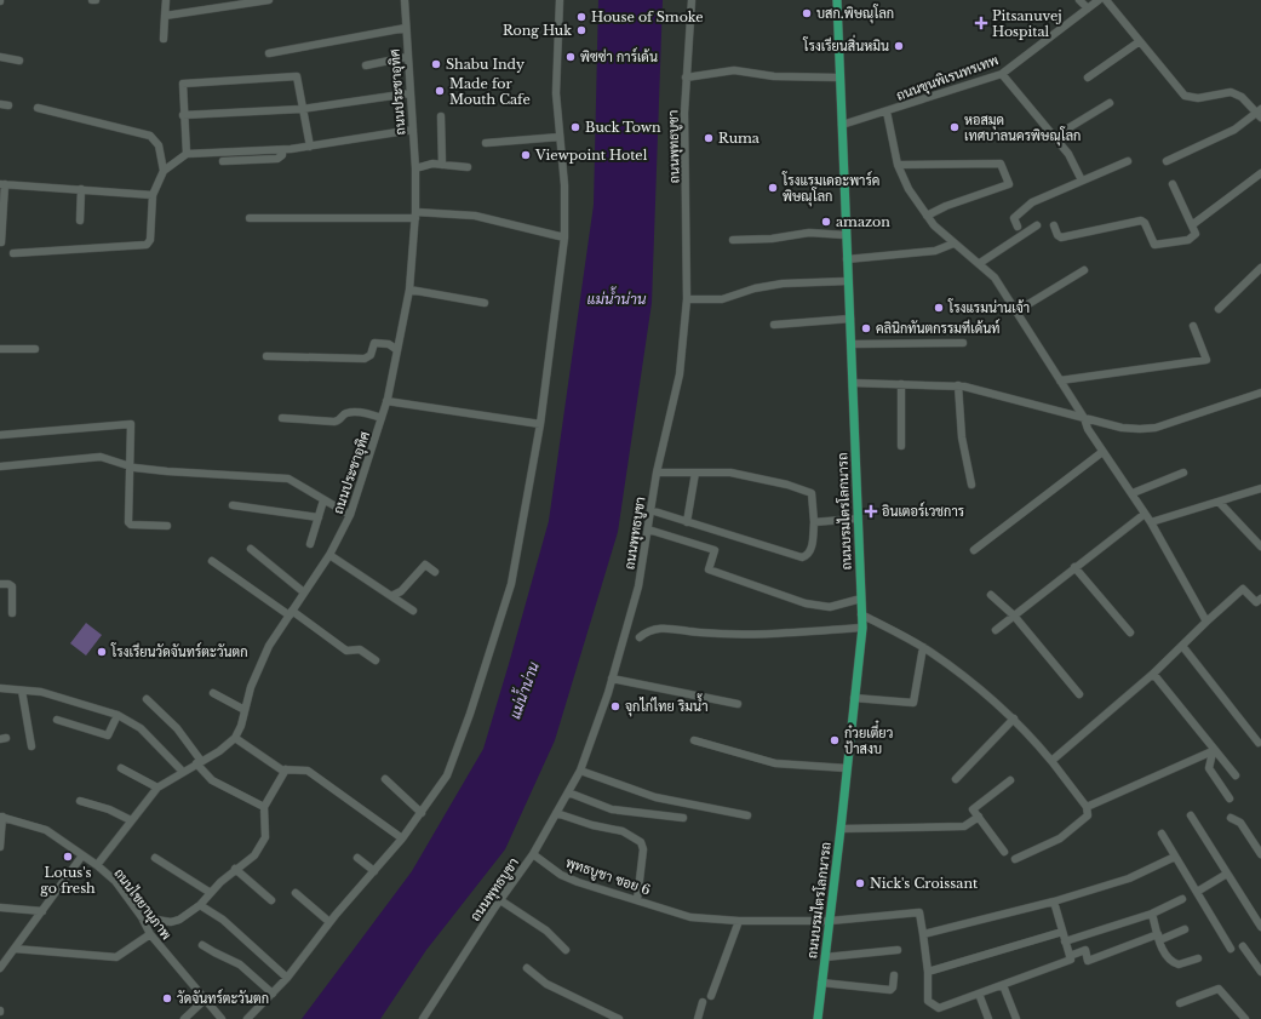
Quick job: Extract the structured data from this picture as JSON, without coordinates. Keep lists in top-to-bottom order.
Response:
{
  "streets": {
    "main road": ["ถนนบรมไตรโลกนารถ"],
    "street": [
      "ถนนขุนพิเรนทรเทพ",
      "ถนนประชาอุทิศ",
      "ถนนพุทธบูชา",
      "พุทธบูชา ซอย 6",
      "ถนนไชยานุภาพ"
    ]
  },
  "crossings": [
    ["ถนนขุนพิเรนทรเทพ", "ถนนบรมไตรโลกนารถ"],
    ["ถนนพุทธบูชา", "พุทธบูชา ซอย 6"],
    ["ถนนบรมไตรโลกนารถ", "พุทธบูชา ซอย 6"]
  ],
  "water": ["แม่น้ำน่าน"],
  "places": {
    "other": [
      "บสก.พิษณุโลก",
      "House of Smoke",
      "Rong Huk",
      "โรงเรียนสิ่นหมิน",
      "พิซซ่า การ์เด้น",
      "Shabu Indy",
      "Made for Mouth Cafe",
      "Buck Town",
      "หอสมุด เทศบาลนครพิษณุโลก",
      "Ruma",
      "Viewpoint Hotel",
      "โรงแรมเดอะพาร์ค พิษณุโลก",
      "amazon",
      "โรงแรมน่านเจ้า",
      "คลินิกทันตกรรมทีเด้นท์",
      "โรงเรียนวัดจันทร์ตะวันตก",
      "จุกไก่ไทย ริมน้ำ",
      "ก๋วยเตี๋ยว ป้าสงบ",
      "Lotus's go fresh",
      "Nick's Croissant",
      "วัดจันทร์ตะวันตก"
    ],
    "health": ["Pitsanuvej Hospital", "อินเตอร์เวชการ"]
  }
}
